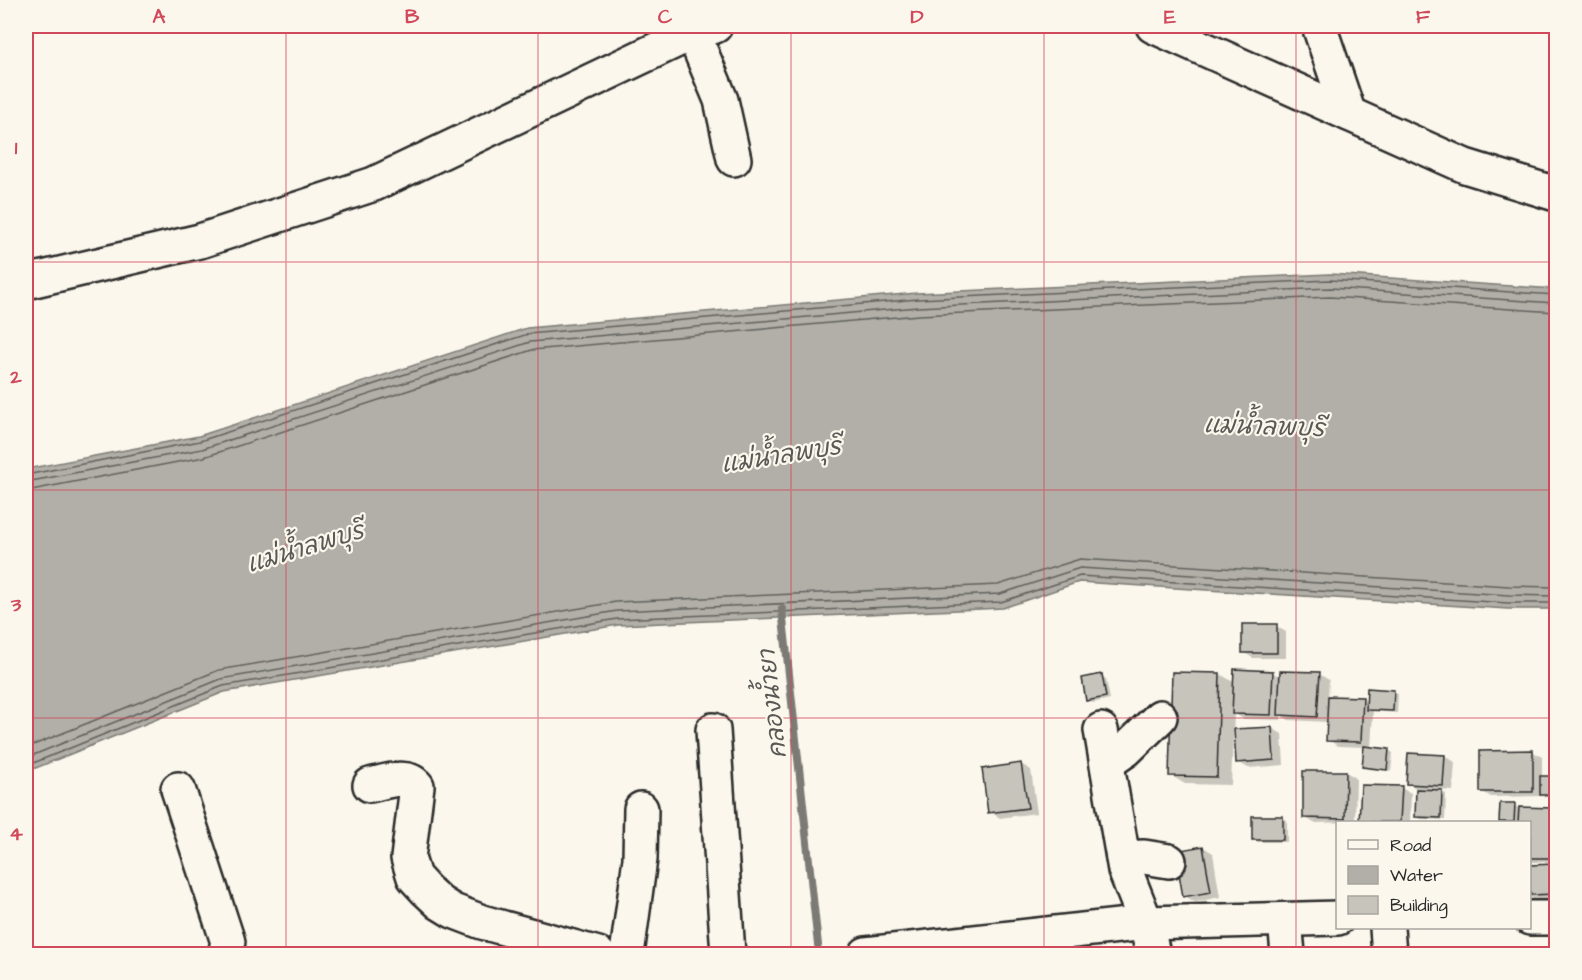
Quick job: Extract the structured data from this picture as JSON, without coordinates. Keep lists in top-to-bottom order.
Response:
{
  "water": ["แม่น้ำลพบุรี", "คลองน้ำยา"],
  "legend": ["Road", "Water", "Building"],
  "grid": {
    "columns": [
      "A",
      "B",
      "C",
      "D",
      "E",
      "F"
    ],
    "rows": [
      "1",
      "2",
      "3",
      "4"
    ]
  }
}
